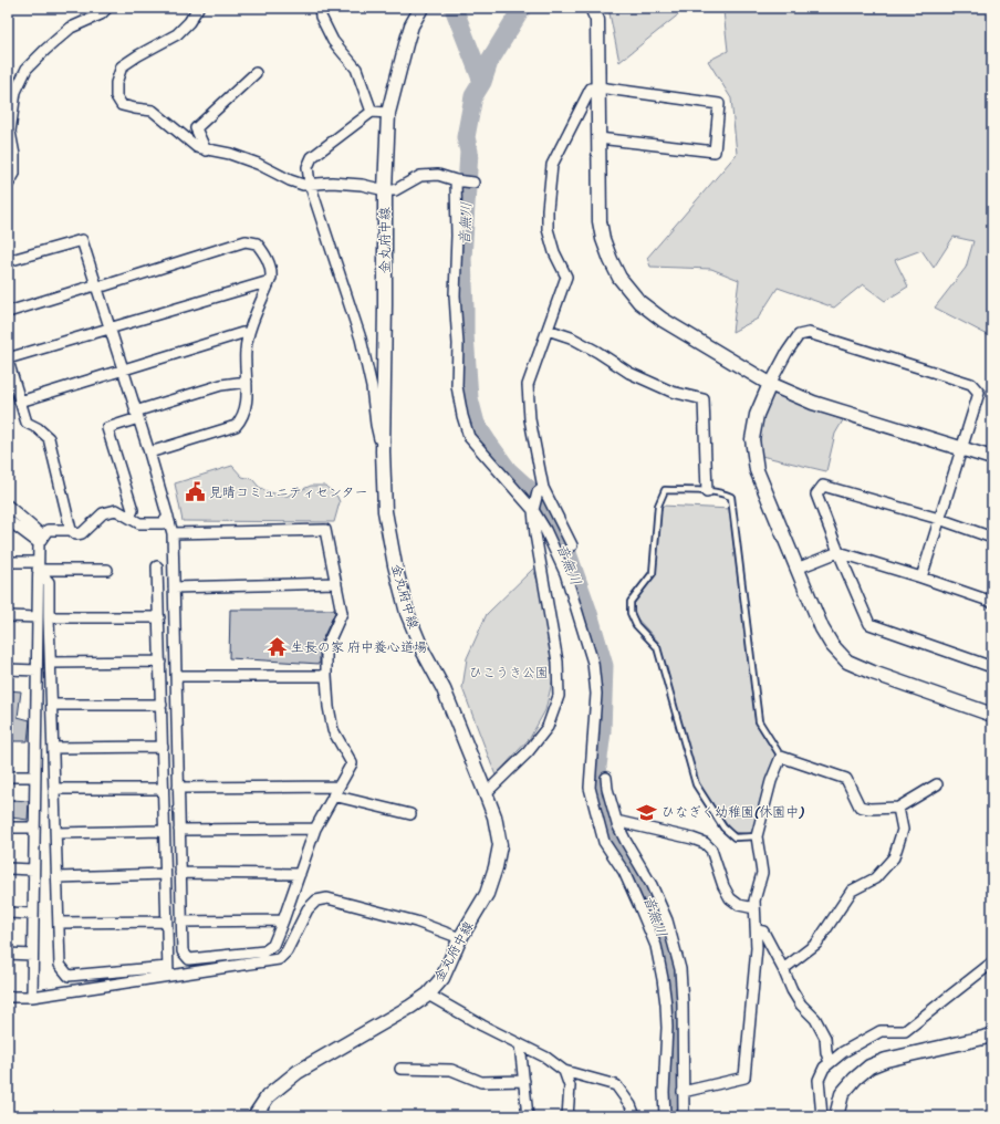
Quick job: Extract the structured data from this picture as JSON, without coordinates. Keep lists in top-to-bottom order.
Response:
{
  "streets": {
    "street": ["金丸府中線"]
  },
  "water": ["音無川"],
  "parks": ["ひこうき公園"],
  "places": {
    "public building": ["見晴コミュニティセンター"],
    "temple": ["生長の家 府中養心道場"],
    "school or university": ["ひなぎく幼稚園(休園中)"]
  }
}
